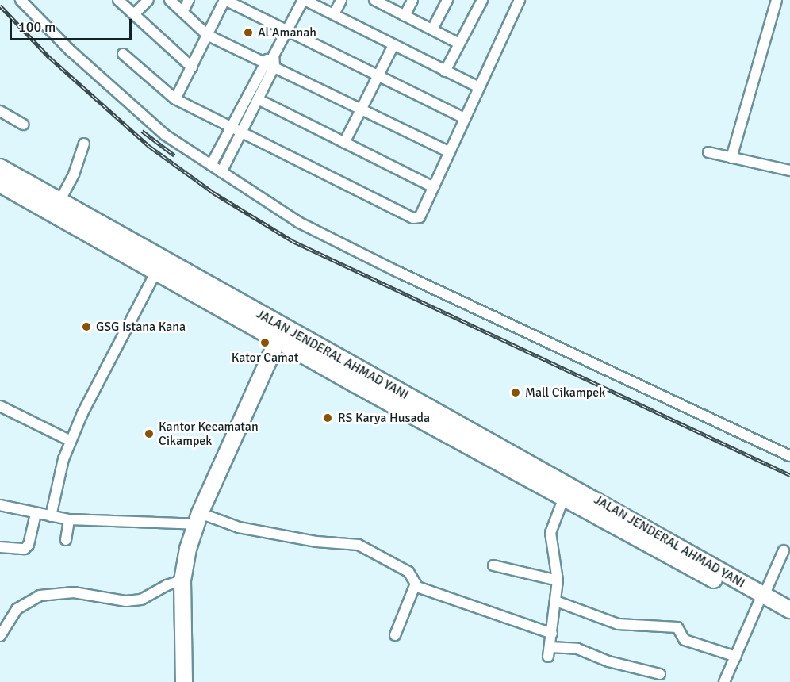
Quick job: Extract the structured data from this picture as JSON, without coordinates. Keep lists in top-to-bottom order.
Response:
{
  "streets": {
    "highway": ["JALAN JENDERAL AHMAD YANI"]
  },
  "places": [
    "Al Amanah",
    "GSG Istana Kana",
    "Kator Camat",
    "Mall Cikampek",
    "RS Karya Husada",
    "Kantor Kecamatan Cikampek"
  ],
  "scale_bar": "100 m"
}
